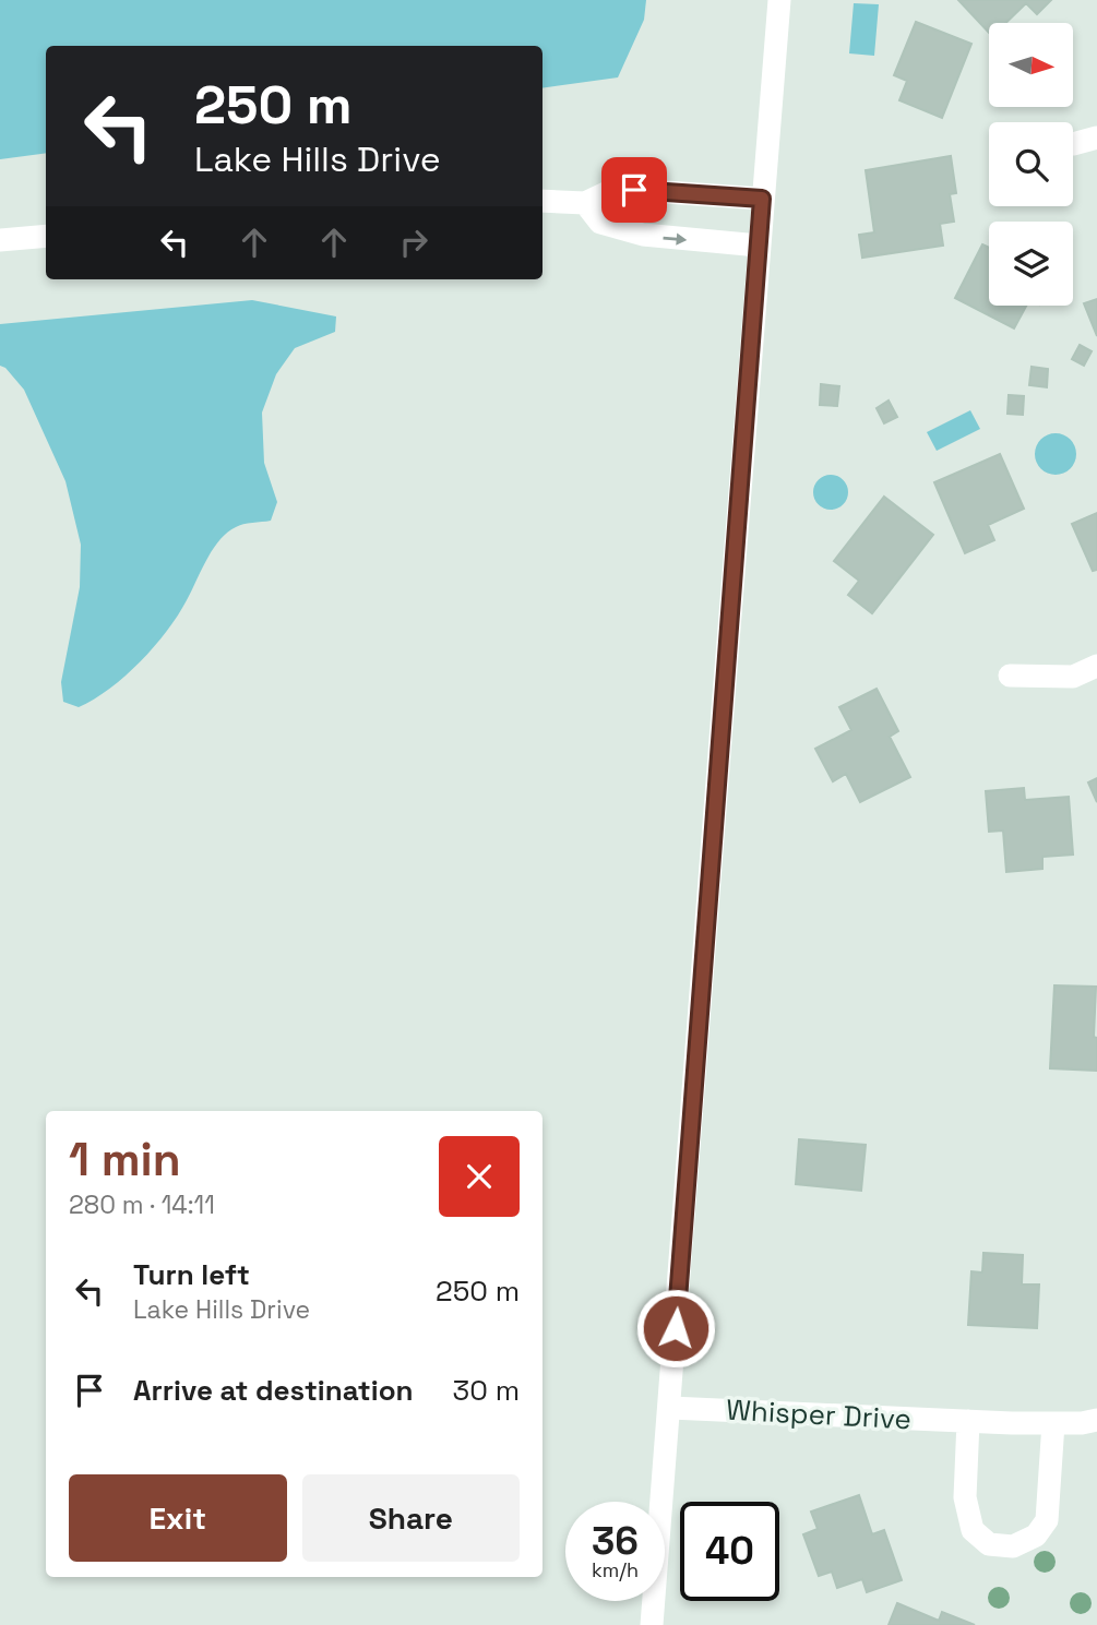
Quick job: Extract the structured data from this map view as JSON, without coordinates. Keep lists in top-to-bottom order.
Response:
{
  "streets": {
    "street": ["Whisper Drive"]
  },
  "north": "right",
  "page": {
    "turn": ["250 m", "Lake Hills Drive"],
    "heading": ["1 min", "280 m · 14:11"],
    "list": [
      {
        "name": "Turn left",
        "note": "Lake Hills Drive",
        "value": "250 m"
      },
      {
        "name": "Arrive at destination",
        "value": "30 m"
      }
    ],
    "buttons": ["Exit", "Share"],
    "speed": "36 km/h",
    "limit": "40"
  }
}
